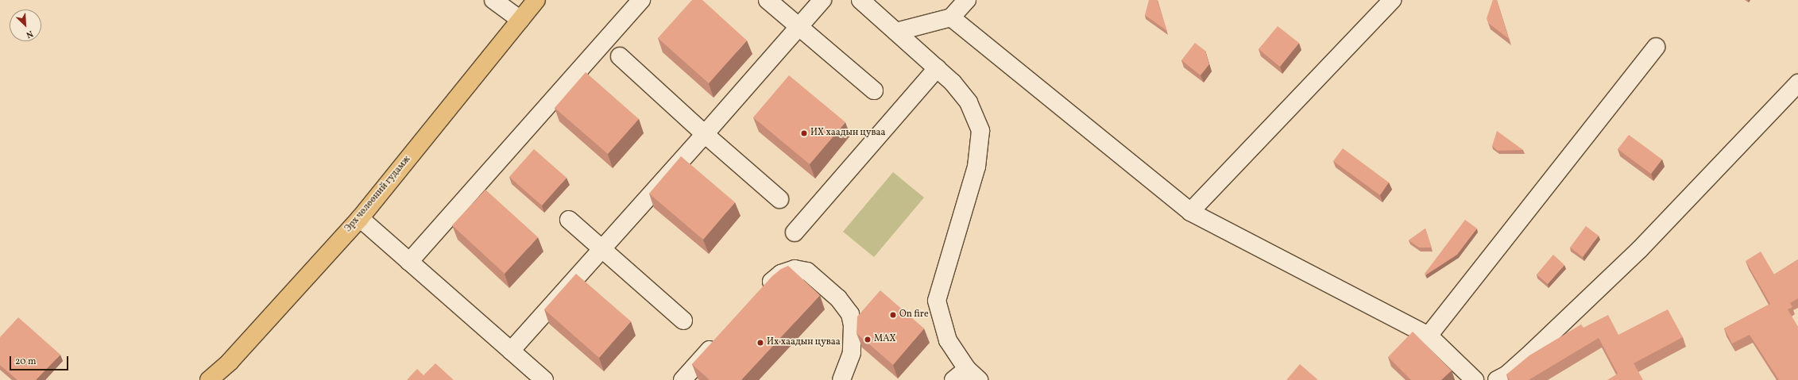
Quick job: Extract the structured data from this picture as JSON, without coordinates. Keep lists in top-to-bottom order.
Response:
{
  "streets": {
    "main road": ["Эрх чөлөөний гудамж"]
  },
  "places": [
    "ИХ хаадын цуваа",
    "On fire",
    "МАХ",
    "Их хаадын цуваа"
  ],
  "scale_bar": "20 m",
  "north": "bottom right"
}
